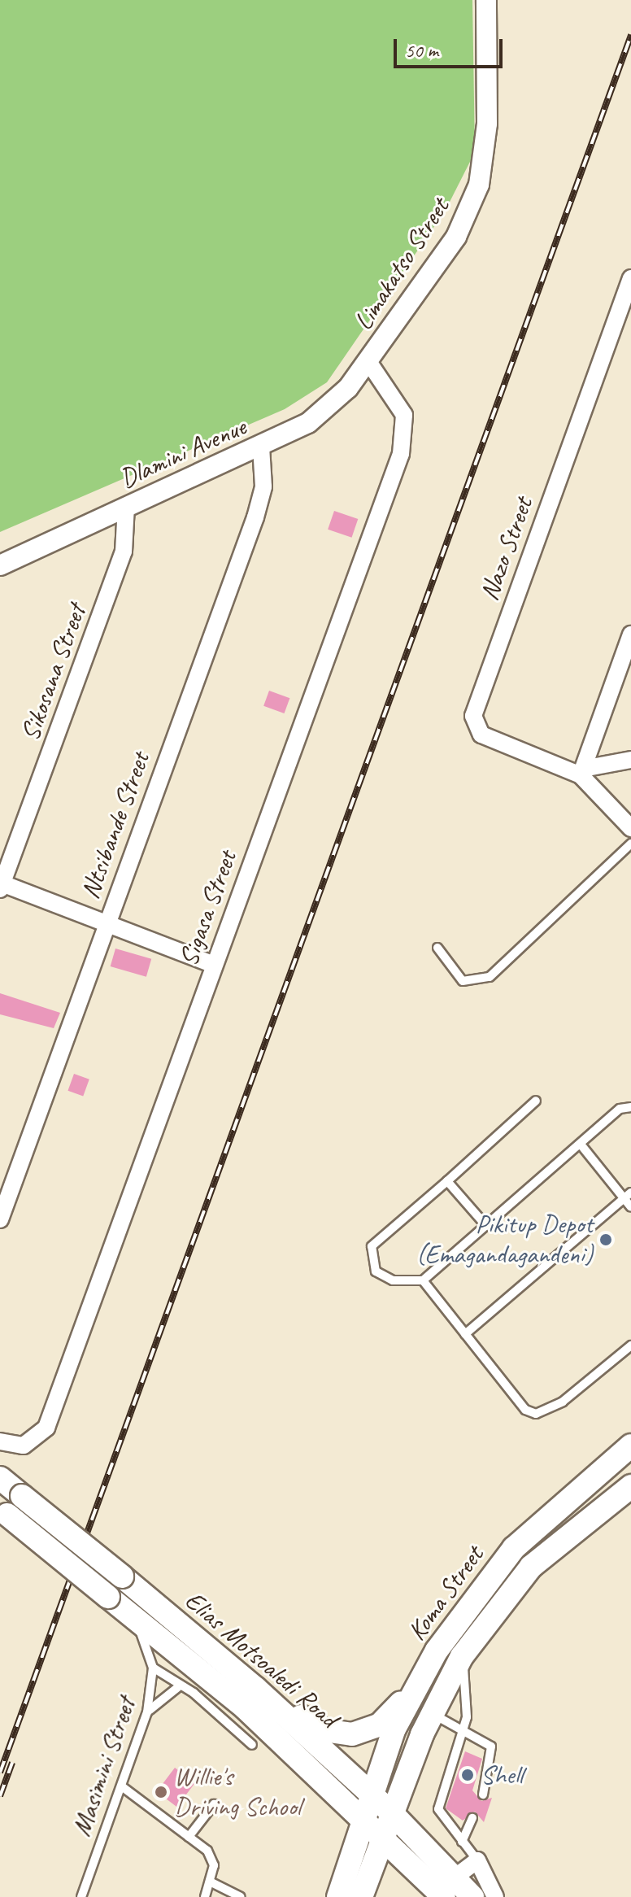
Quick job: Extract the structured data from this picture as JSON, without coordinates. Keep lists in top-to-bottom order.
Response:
{
  "streets": {
    "main road": ["Koma Street", "Elias Motsoaledi Road"],
    "street": [
      "Limakatso Street",
      "Dlamini Avenue",
      "Nazo Street",
      "Sikosana Street",
      "Ntsibande Street",
      "Sigasa Street"
    ],
    "lane": ["Masimini Street"]
  },
  "crossings": [
    ["Limakatso Street", "Dlamini Avenue"],
    ["Limakatso Street", "Sigasa Street"],
    ["Dlamini Avenue", "Sikosana Street"],
    ["Dlamini Avenue", "Ntsibande Street"],
    ["Dlamini Avenue", "Sigasa Street"],
    ["Koma Street", "Elias Motsoaledi Road"],
    ["Elias Motsoaledi Road", "Masimini Street"]
  ],
  "places": ["Pikitup Depot (Emagandagandeni)", "Shell", "Willie's Driving School"],
  "scale_bar": "50 m"
}
